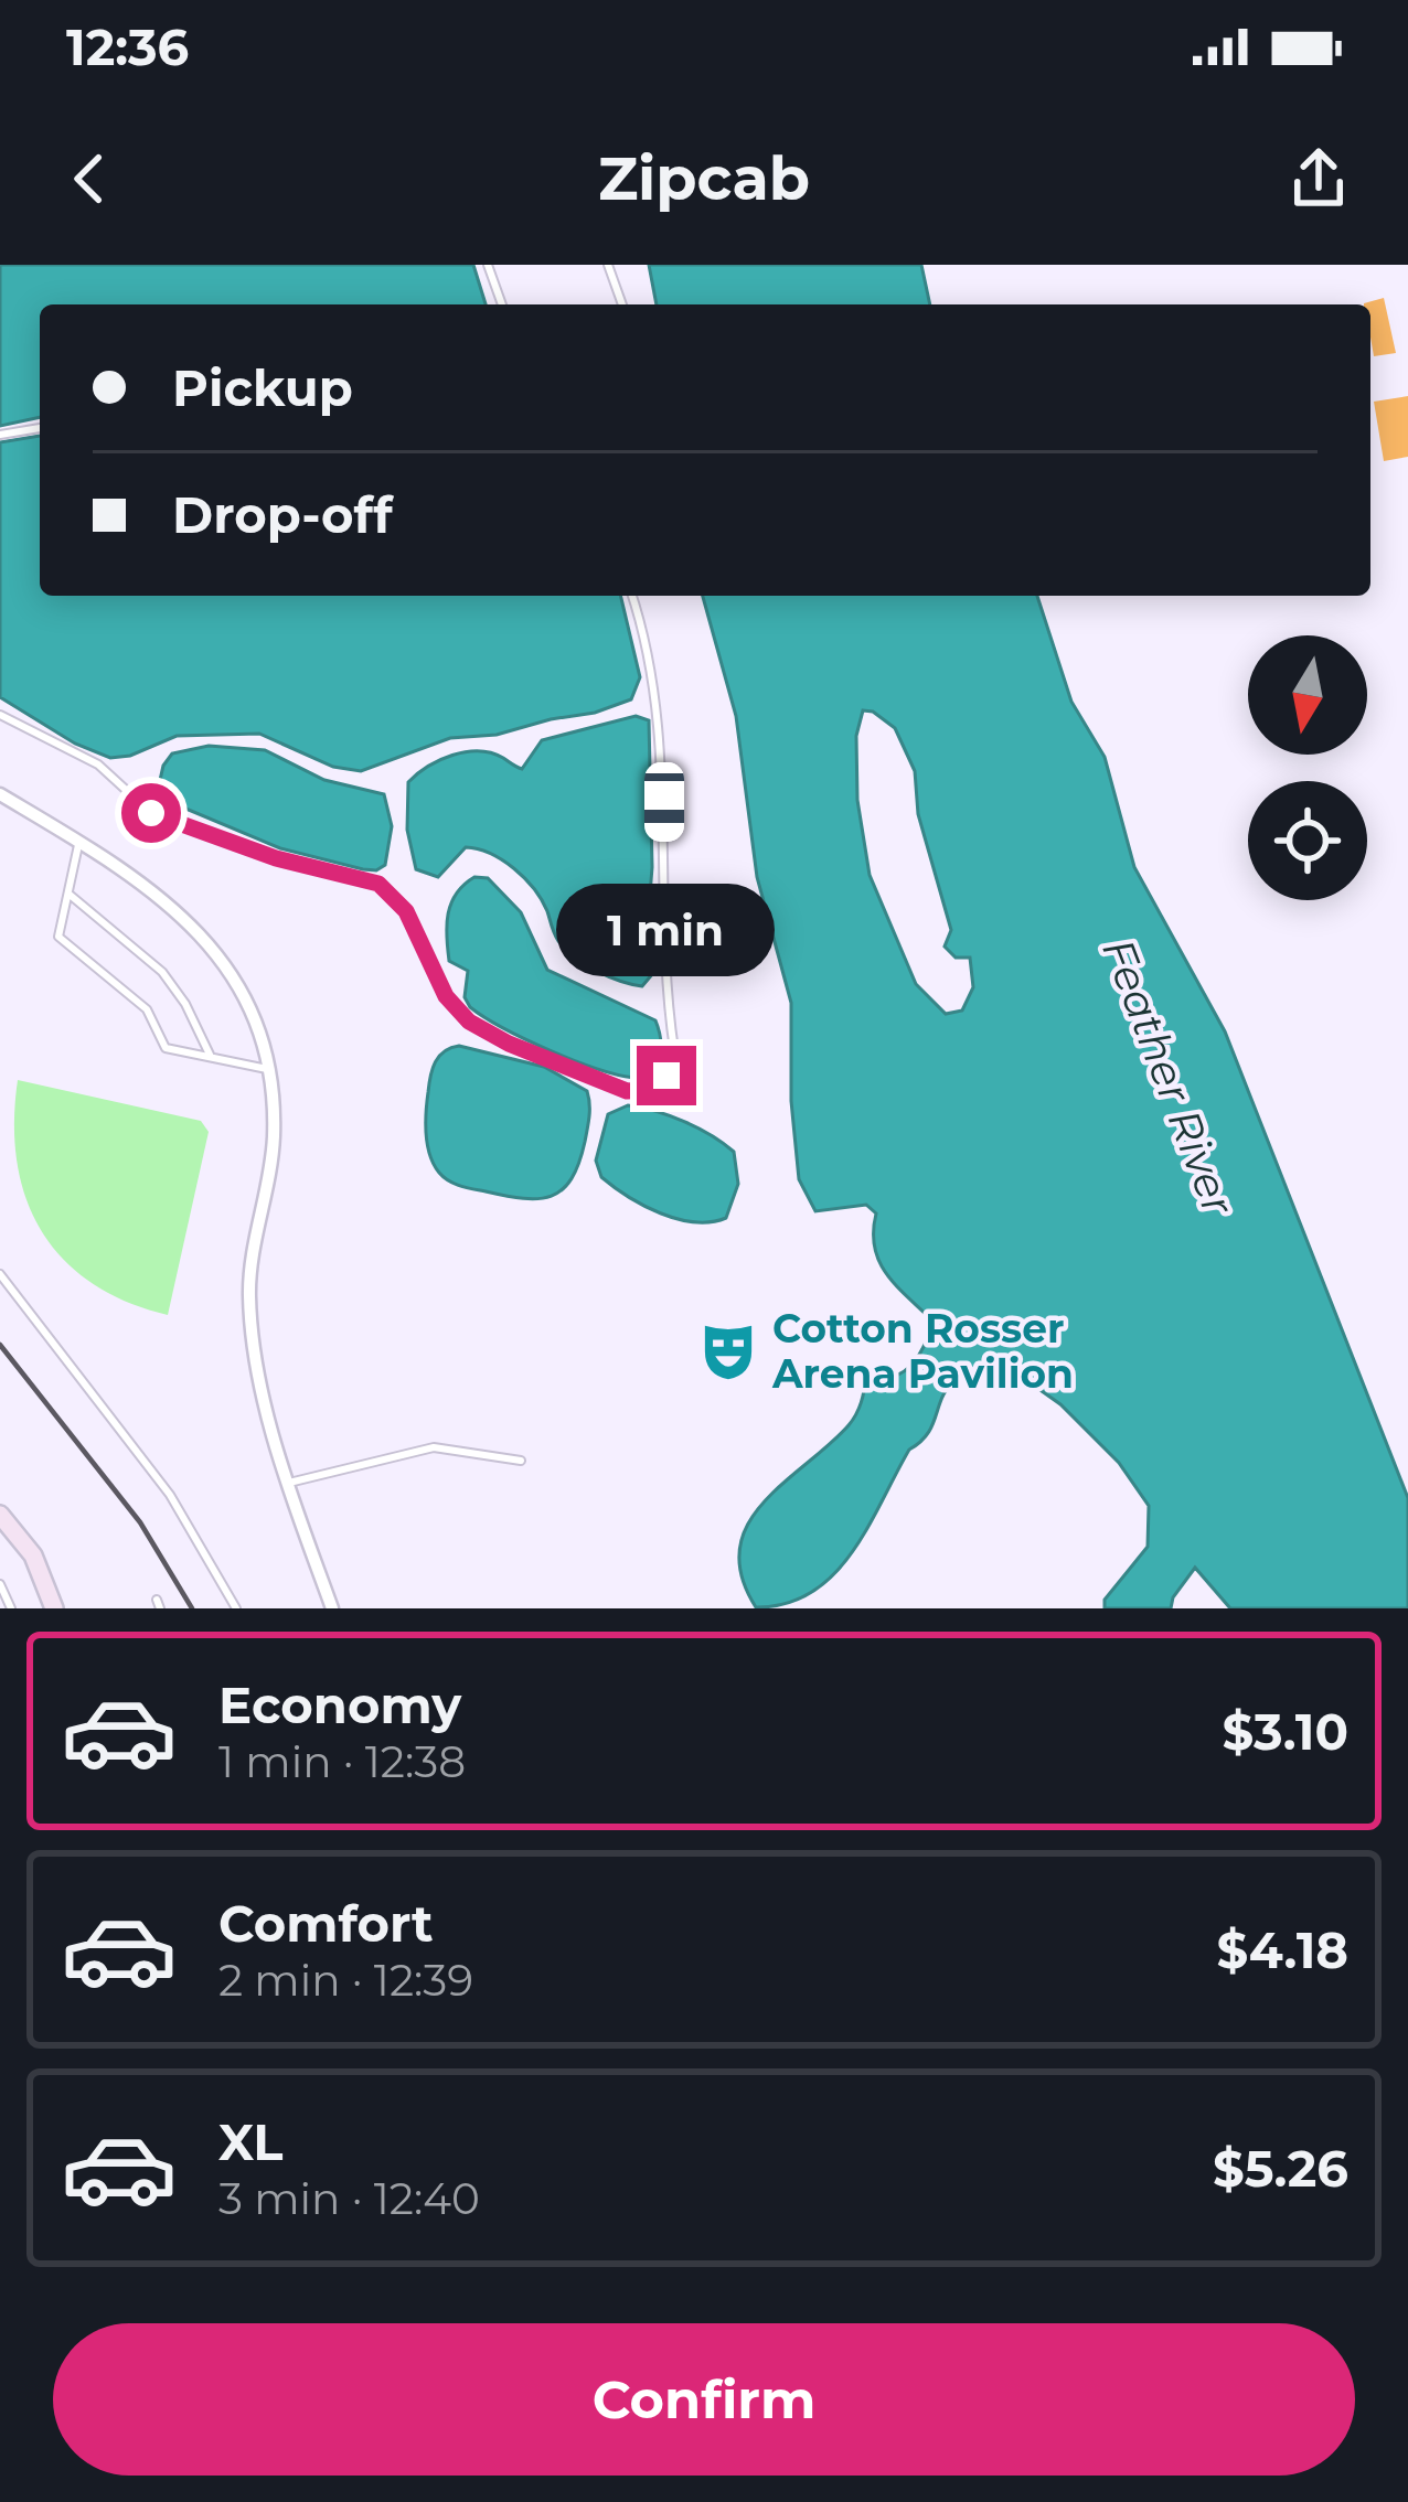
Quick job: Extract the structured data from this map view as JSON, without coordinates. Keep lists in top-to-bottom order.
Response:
{
  "water": ["Feather River"],
  "places": {
    "theatre": ["Cotton Rosser Arena Pavilion"]
  },
  "north": "bottom",
  "page": {
    "status": "12:36",
    "header": "Zipcab",
    "banner": ["Pickup", "Drop-off"],
    "bubble": "1 min",
    "list": [
      {
        "name": "Economy",
        "note": "1 min · 12:38",
        "value": "$3.10"
      },
      {
        "name": "Comfort",
        "note": "2 min · 12:39",
        "value": "$4.18"
      },
      {
        "name": "XL",
        "note": "3 min · 12:40",
        "value": "$5.26"
      }
    ],
    "buttons": "Confirm"
  }
}
